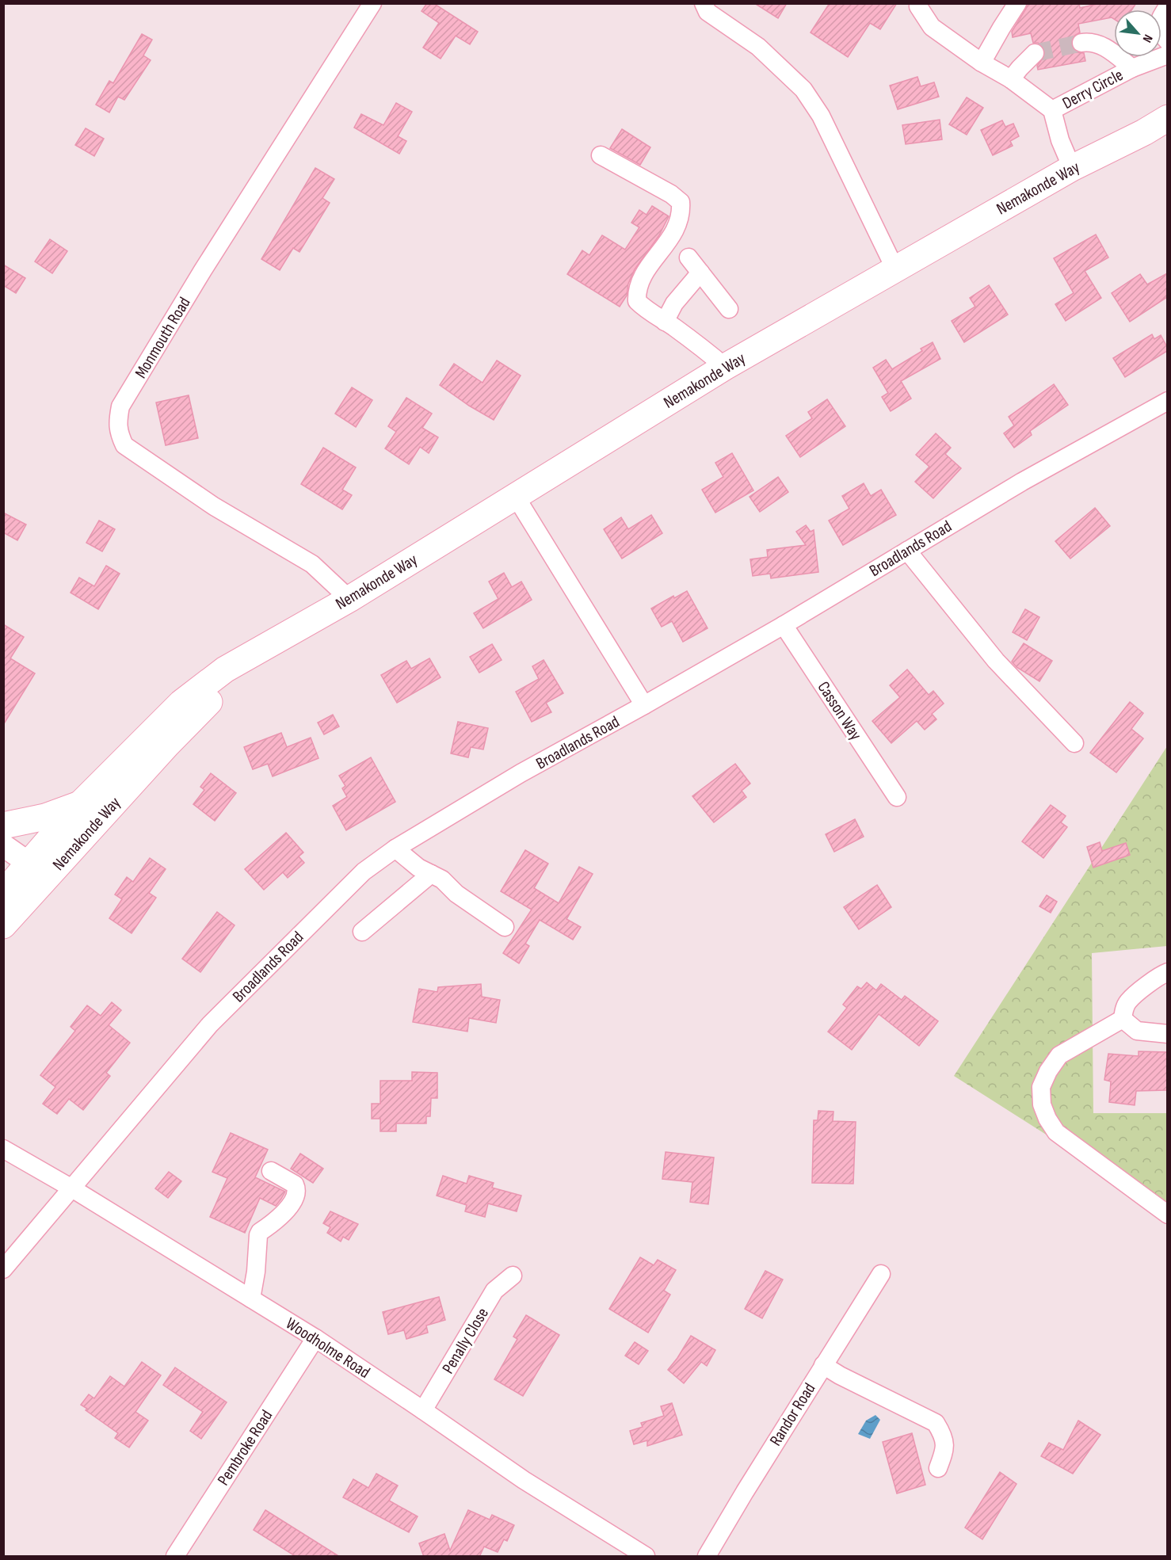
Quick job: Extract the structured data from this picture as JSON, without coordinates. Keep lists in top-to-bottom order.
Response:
{
  "streets": {
    "highway": ["Nemakonde Way"],
    "street": [
      "Derry Circle",
      "Monmouth Road",
      "Broadlands Road",
      "Casson Way",
      "Penally Close",
      "Woodholme Road",
      "Randor Road",
      "Pembroke Road"
    ]
  },
  "crossings": [
    ["Derry Circle", "Nemakonde Way"],
    ["Nemakonde Way", "Monmouth Road"],
    ["Broadlands Road", "Casson Way"],
    ["Broadlands Road", "Woodholme Road"],
    ["Penally Close", "Woodholme Road"],
    ["Woodholme Road", "Pembroke Road"]
  ],
  "north": "bottom right"
}
